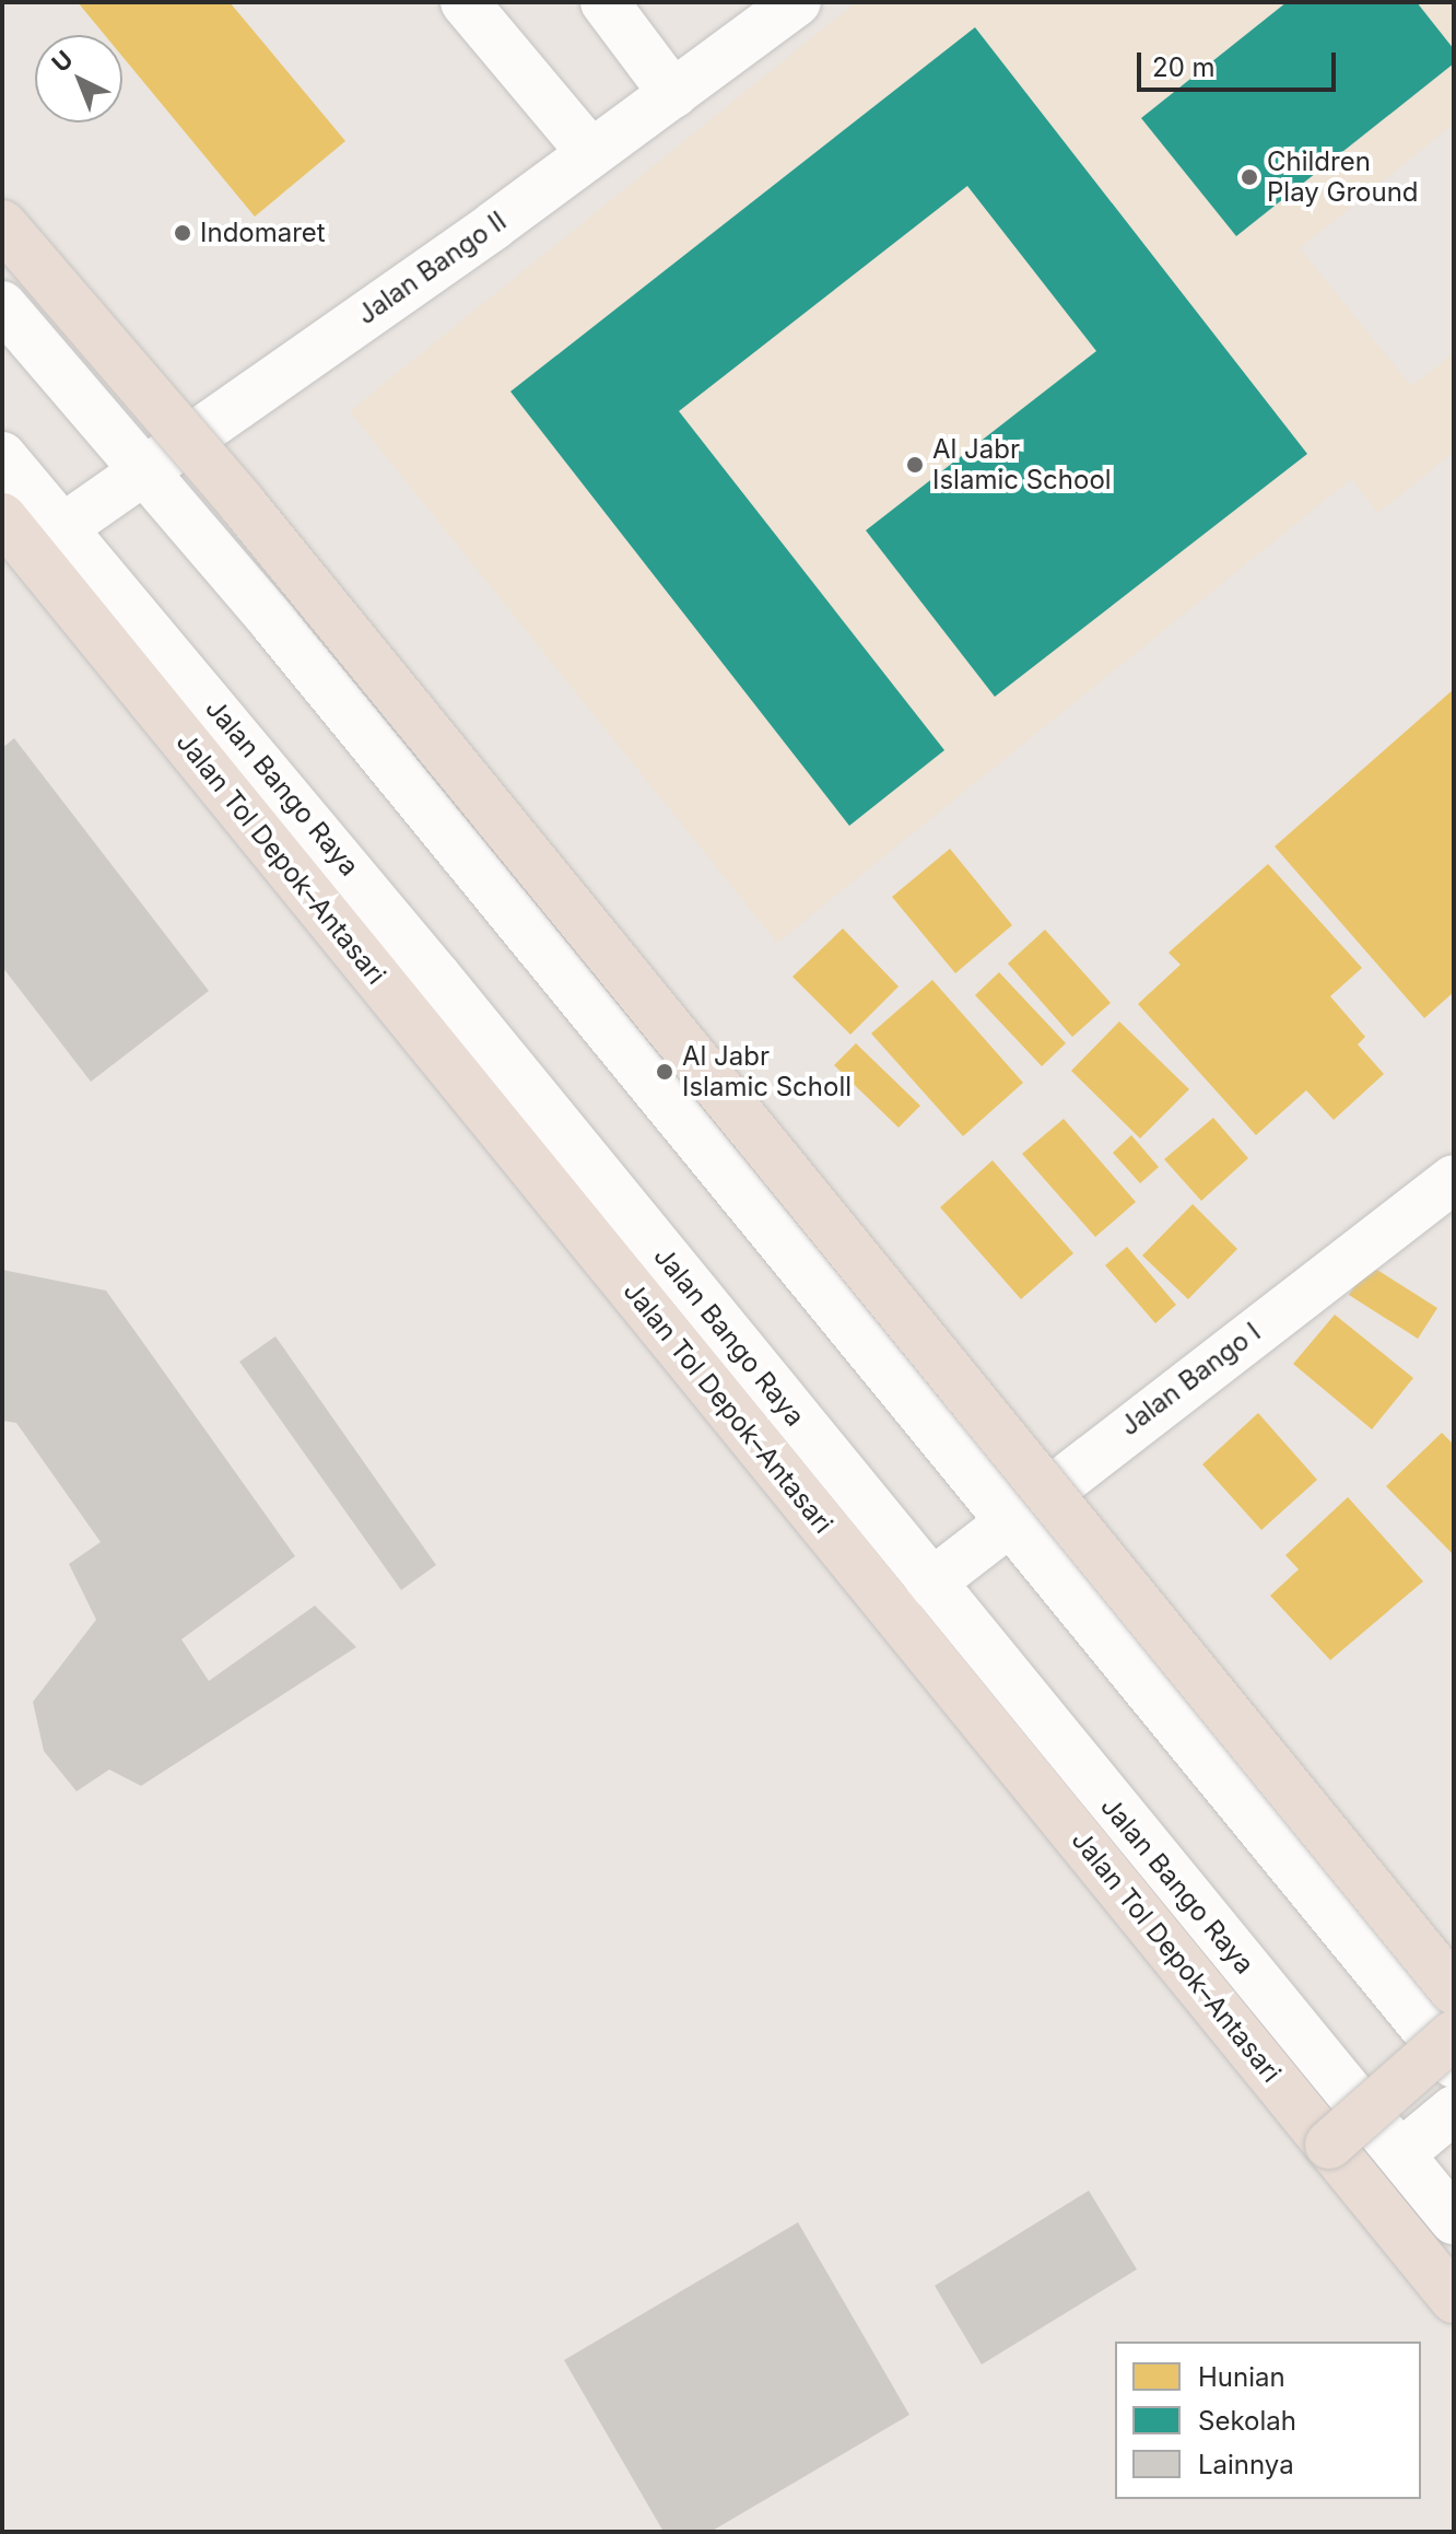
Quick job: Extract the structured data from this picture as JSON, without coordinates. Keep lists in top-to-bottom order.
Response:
{
  "streets": {
    "highway": ["Jalan Tol Depok–Antasari"],
    "street": ["Jalan Bango II", "Jalan Bango Raya", "Jalan Bango I"]
  },
  "crossings": [
    ["Jalan Bango II", "Jalan Bango Raya"],
    ["Jalan Bango Raya", "Jalan Bango I"]
  ],
  "places": [
    "Children Play Ground",
    "Indomaret",
    "Al Jabr Islamic School",
    "Al Jabr Islamic Scholl"
  ],
  "legend": ["Hunian", "Sekolah", "Lainnya"],
  "scale_bar": "20 m",
  "north": "top left"
}
